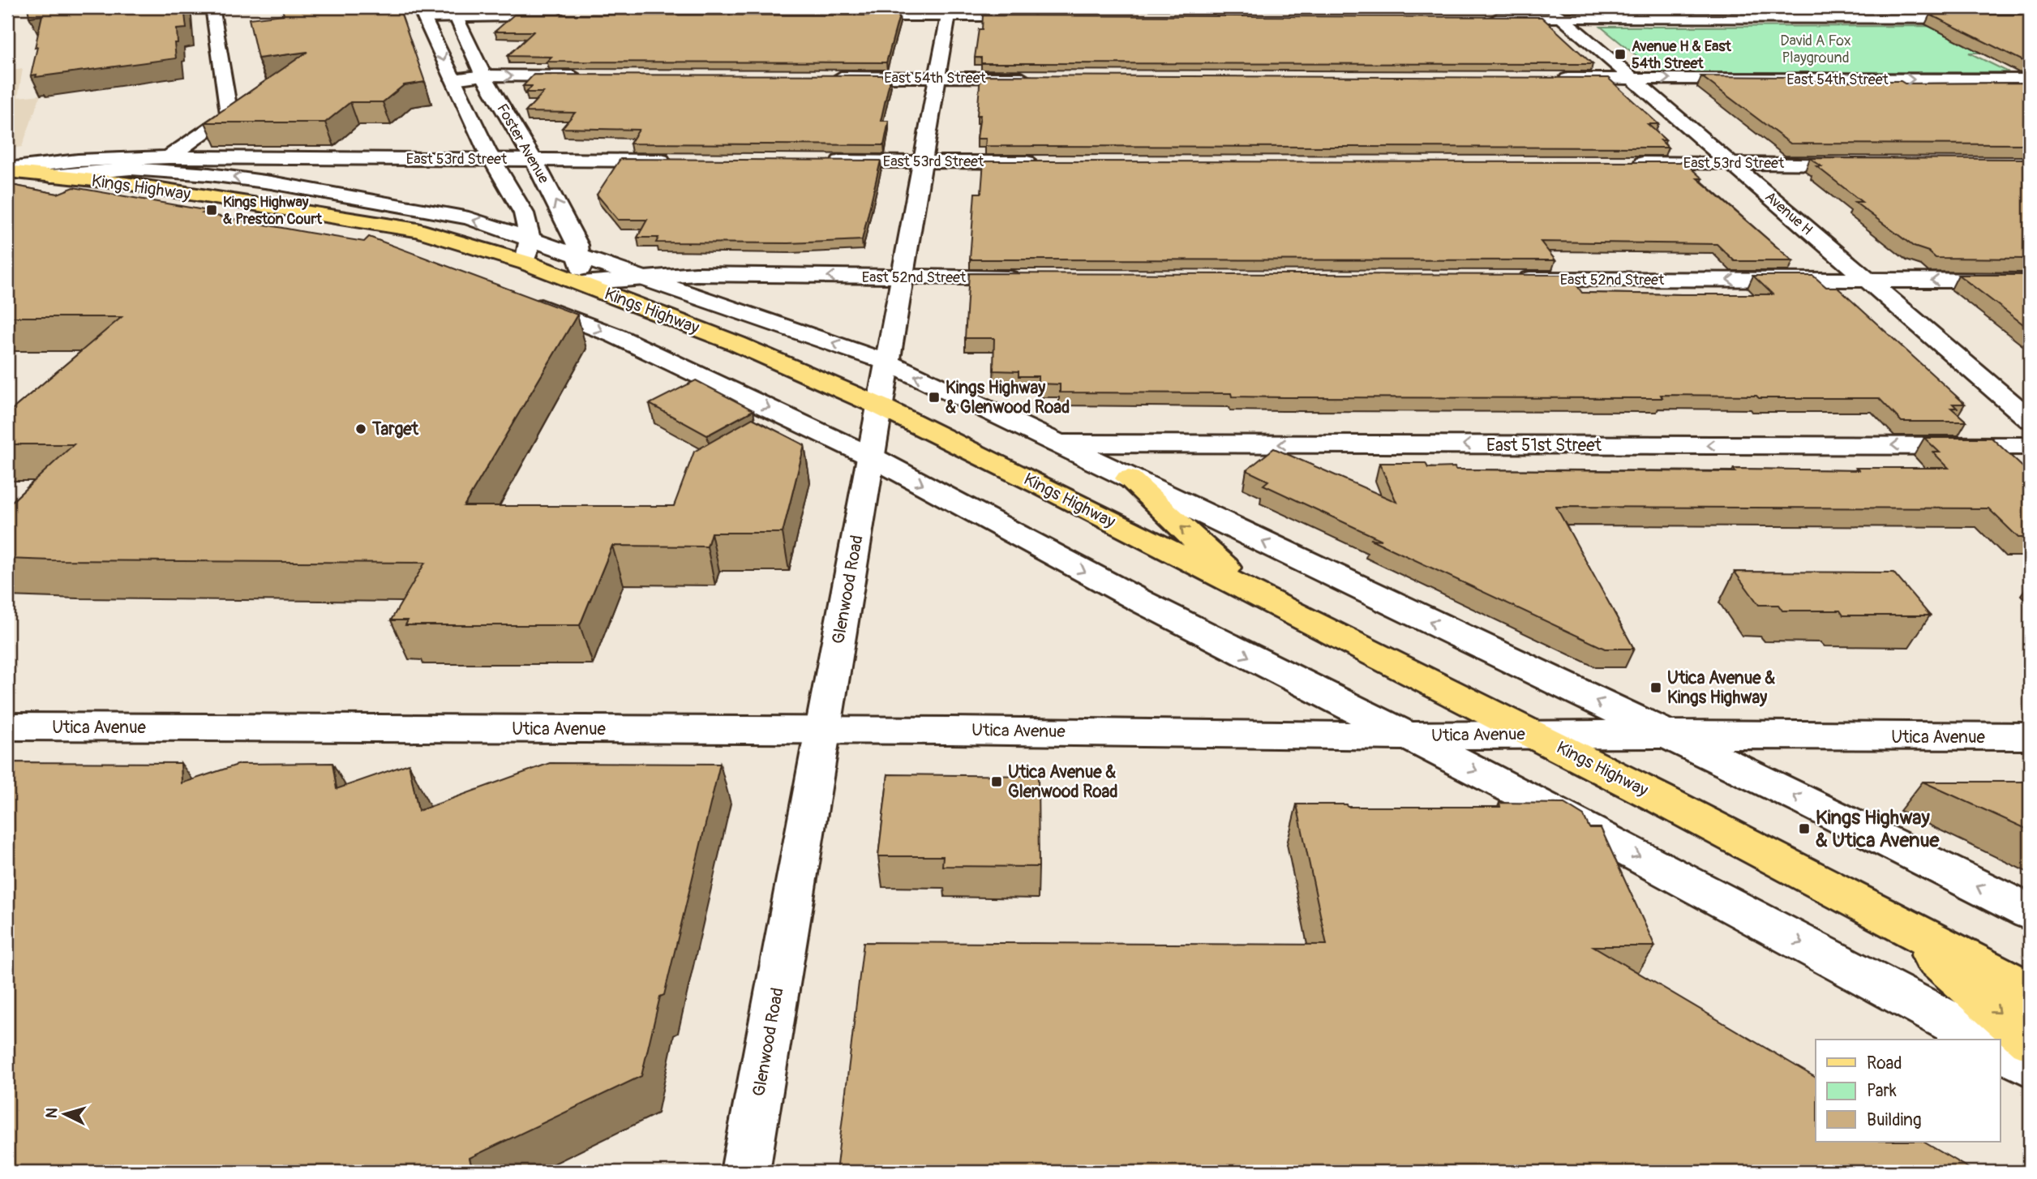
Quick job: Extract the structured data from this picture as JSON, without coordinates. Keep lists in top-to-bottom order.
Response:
{
  "streets": {
    "main road": ["Kings Highway"],
    "street": [
      "East 54th Street",
      "Foster Avenue",
      "East 53rd Street",
      "Avenue H",
      "East 52nd Street",
      "East 51st Street",
      "Glenwood Road",
      "Utica Avenue"
    ]
  },
  "crossings": [
    ["East 54th Street", "Avenue H"],
    ["East 54th Street", "Glenwood Road"],
    ["Foster Avenue", "East 53rd Street"],
    ["Foster Avenue", "Kings Highway"],
    ["Foster Avenue", "East 52nd Street"],
    ["East 53rd Street", "Kings Highway"],
    ["East 53rd Street", "Avenue H"],
    ["East 53rd Street", "Glenwood Road"],
    ["Kings Highway", "East 52nd Street"],
    ["Kings Highway", "East 51st Street"],
    ["Kings Highway", "Glenwood Road"],
    ["Kings Highway", "Utica Avenue"],
    ["Avenue H", "East 52nd Street"],
    ["East 52nd Street", "Glenwood Road"],
    ["Glenwood Road", "Utica Avenue"]
  ],
  "one_way": ["East 51st Street"],
  "parks": ["David A Fox Playground"],
  "places": {
    "transit": [
      "Avenue H & East 54th Street",
      "Kings Highway & Preston Court",
      "Kings Highway & Glenwood Road",
      "Utica Avenue & Kings Highway",
      "Utica Avenue & Glenwood Road",
      "Kings Highway & Utica Avenue"
    ],
    "other": ["Target"]
  },
  "legend": ["Road", "Park", "Building"],
  "north": "left"
}
